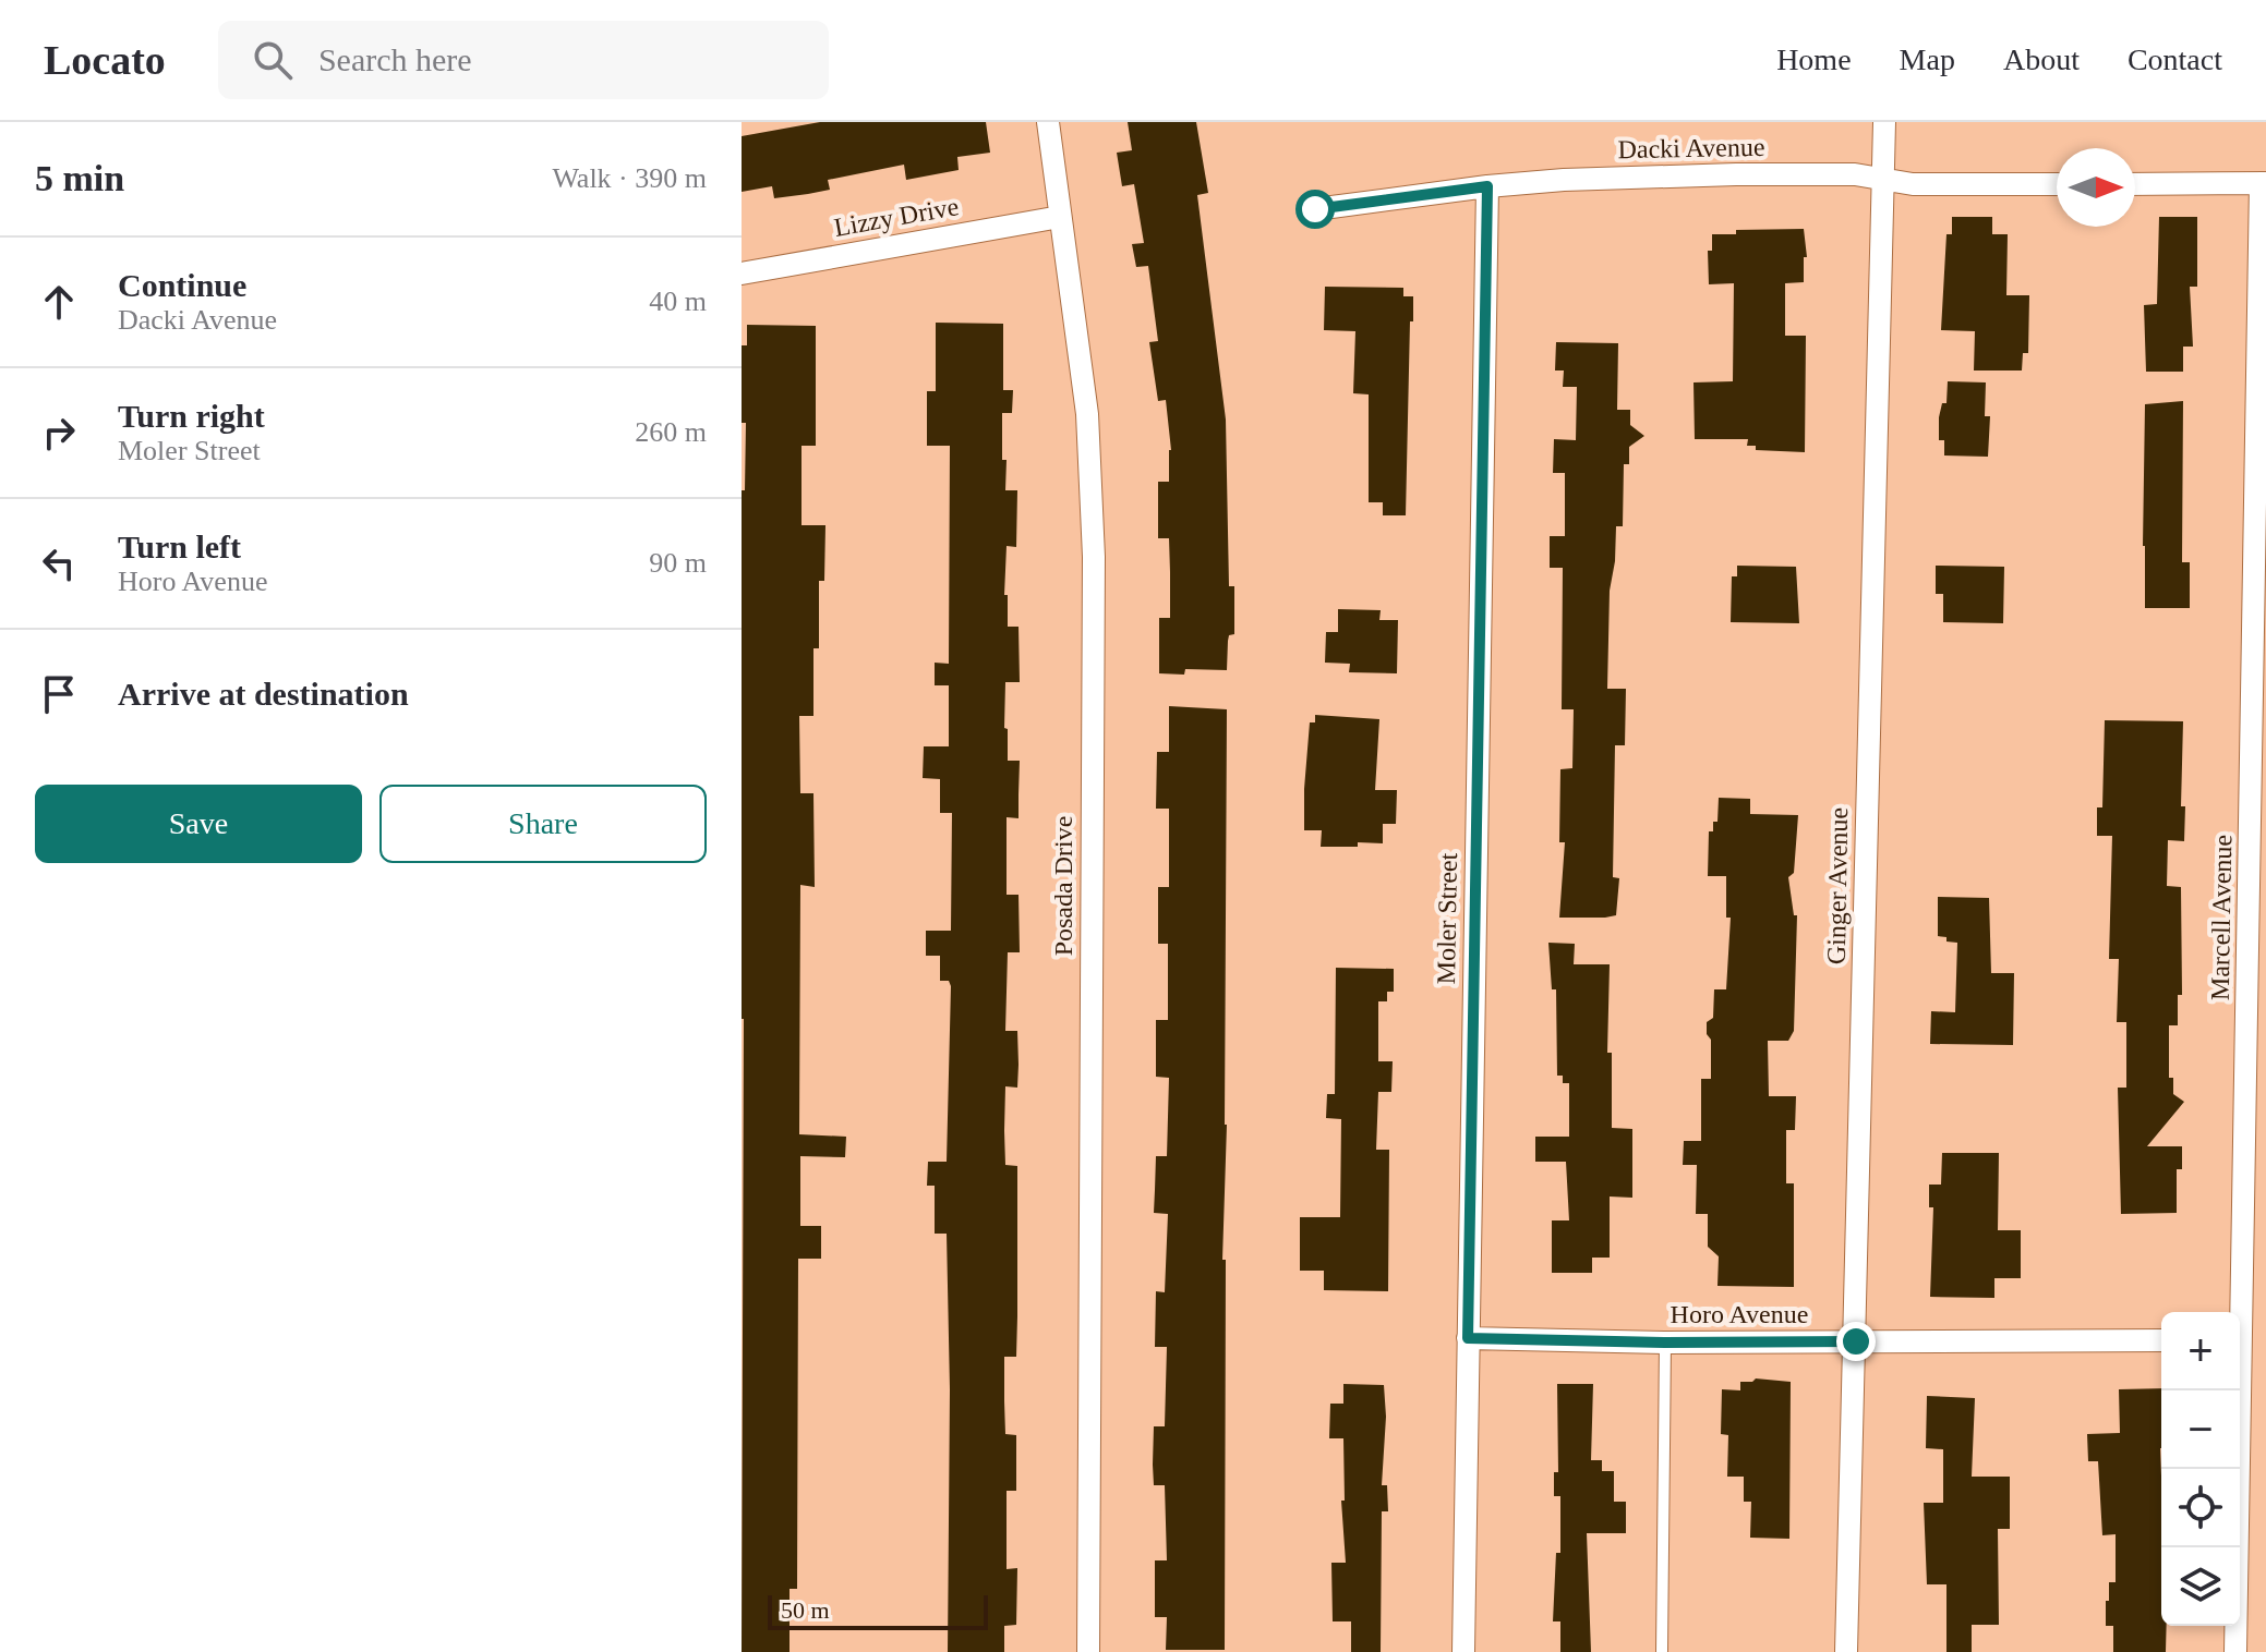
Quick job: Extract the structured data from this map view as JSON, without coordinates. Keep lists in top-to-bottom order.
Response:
{
  "streets": {
    "street": [
      "Dacki Avenue",
      "Lizzy Drive",
      "Posada Drive",
      "Ginger Avenue",
      "Marcell Avenue",
      "Moler Street",
      "Horo Avenue"
    ]
  },
  "crossings": [
    ["Dacki Avenue", "Ginger Avenue"],
    ["Dacki Avenue", "Moler Street"],
    ["Lizzy Drive", "Posada Drive"],
    ["Ginger Avenue", "Horo Avenue"],
    ["Moler Street", "Horo Avenue"]
  ],
  "scale_bar": "50 m",
  "north": "right",
  "page": {
    "header": "Locato",
    "search": "Search here",
    "nav": [
      "Home",
      "Map",
      "About",
      "Contact"
    ],
    "heading": ["5 min", "Walk · 390 m"],
    "list": [
      ["Continue", "Dacki Avenue", "40 m"],
      ["Turn right", "Moler Street", "260 m"],
      ["Turn left", "Horo Avenue", "90 m"],
      "Arrive at destination"
    ],
    "buttons": ["Save", "Share"],
    "map_buttons": ["+", "−"],
    "scale": "50 m"
  }
}
